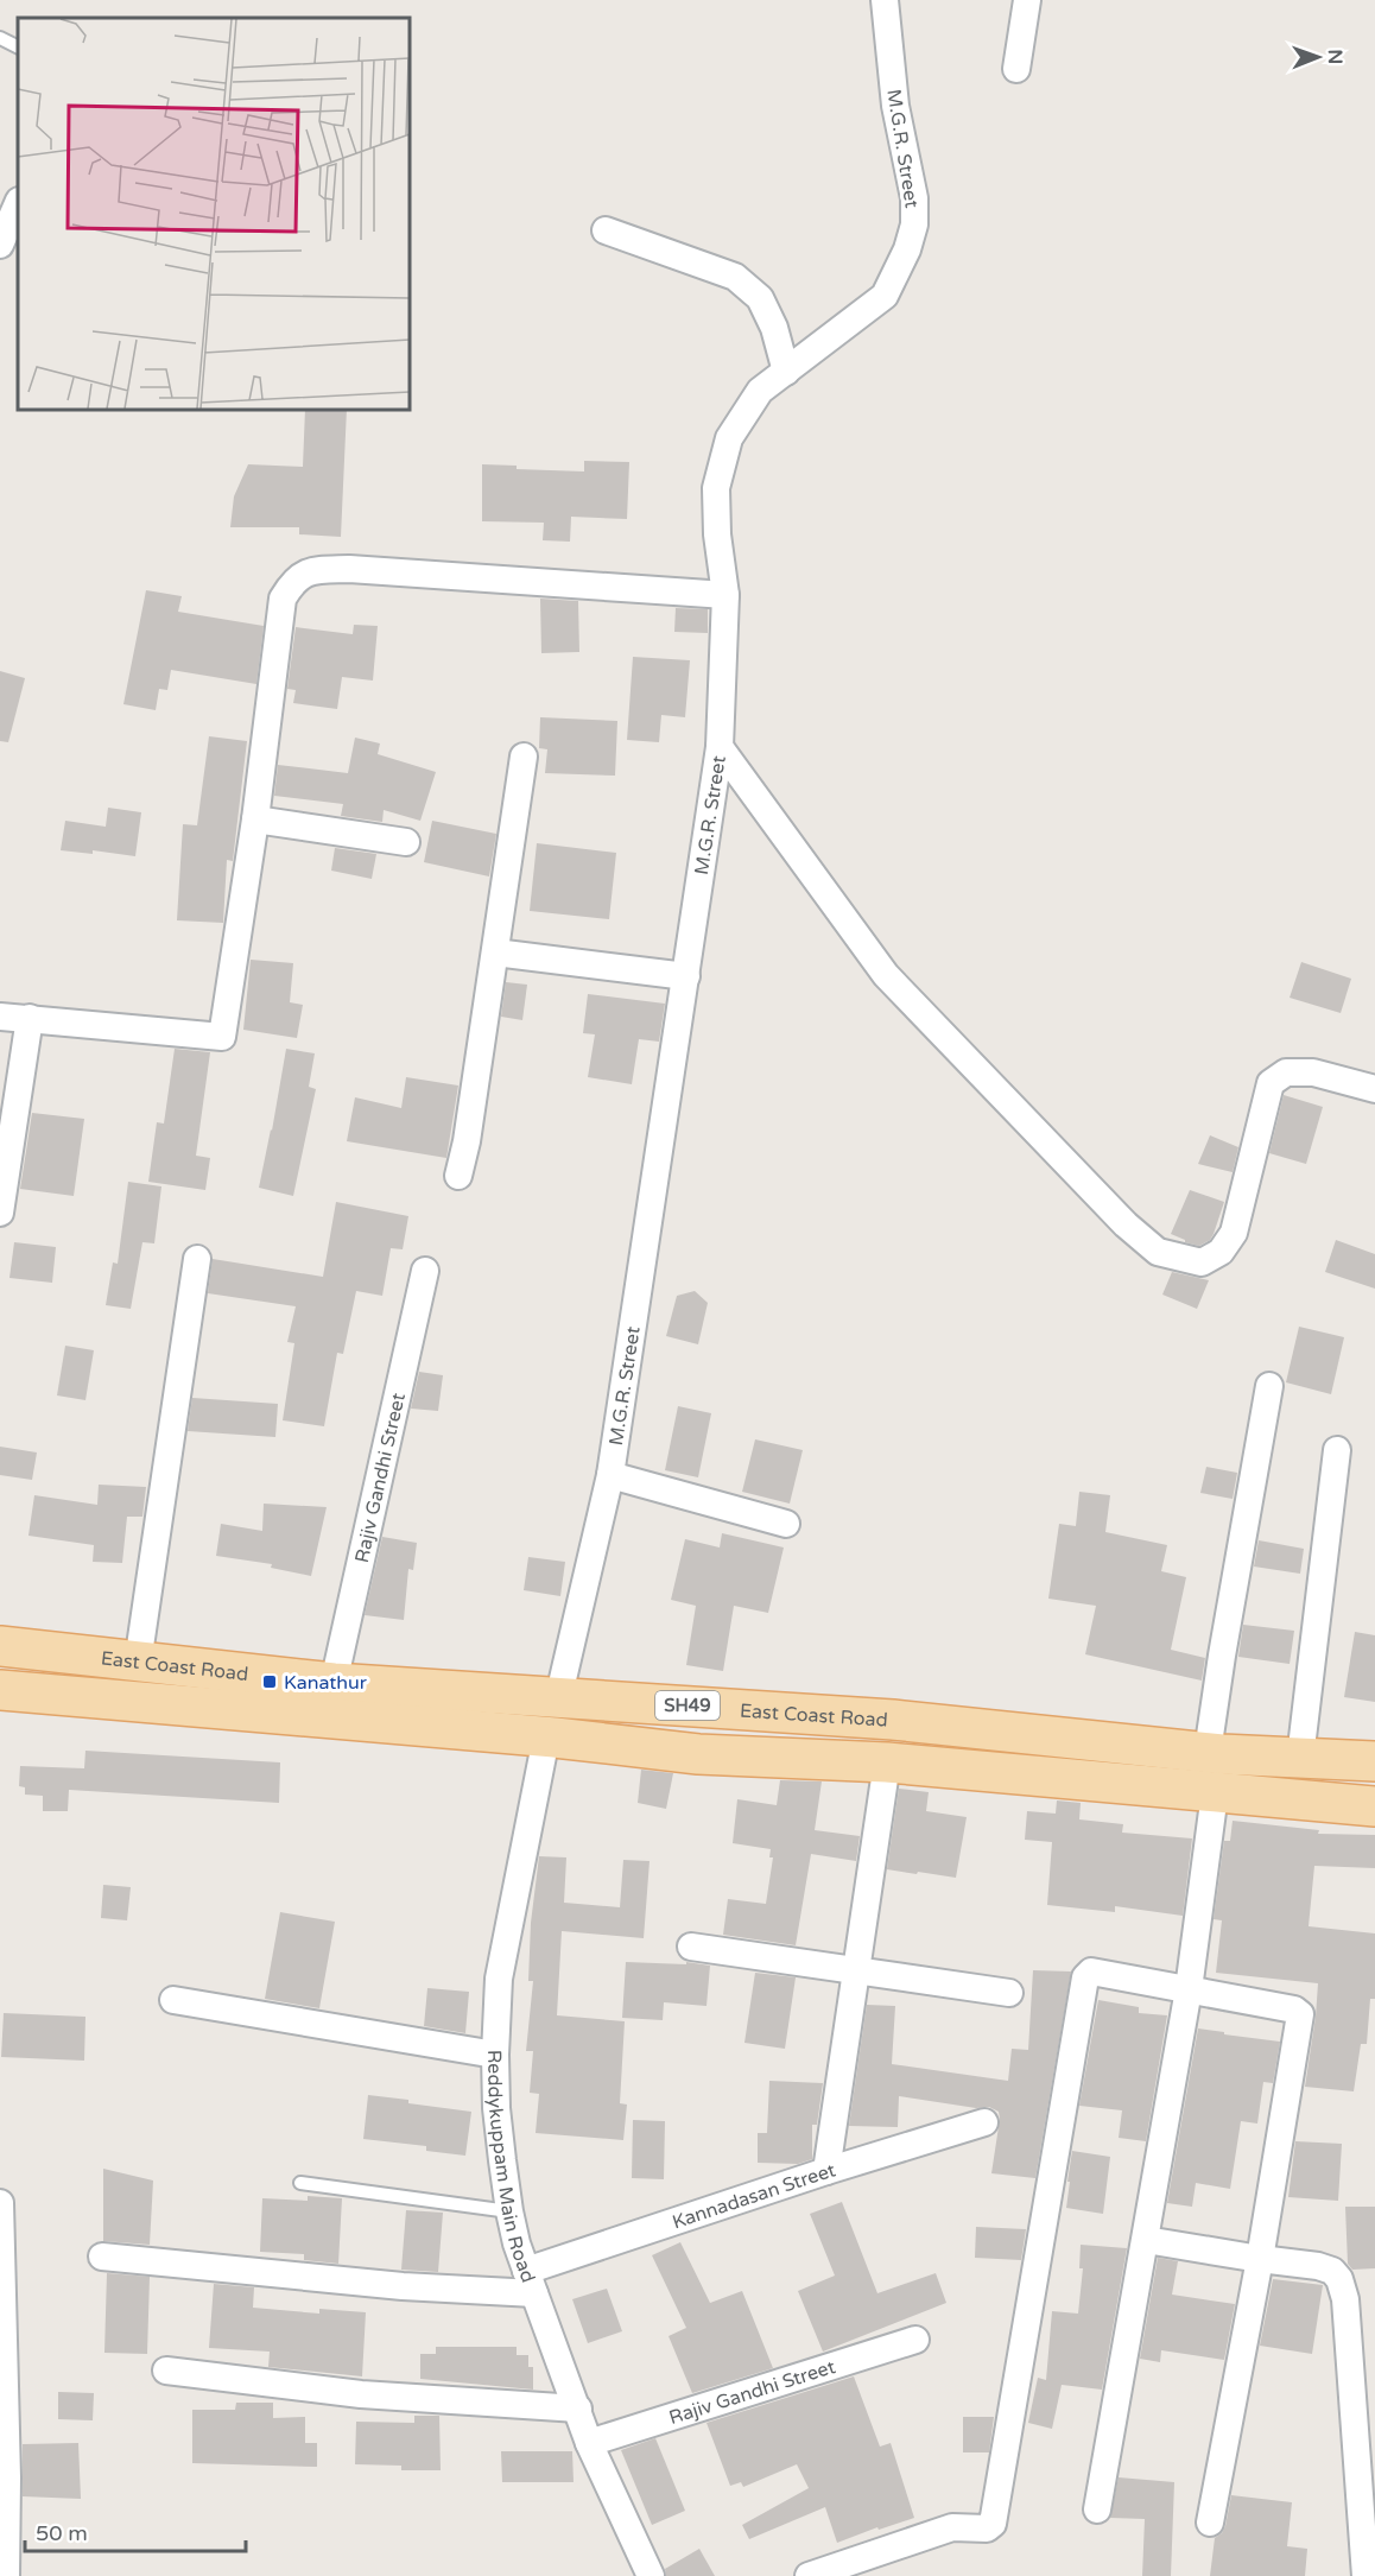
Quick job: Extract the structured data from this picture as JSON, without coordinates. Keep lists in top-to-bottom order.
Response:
{
  "streets": {
    "main road": ["East Coast Road", "SH49"],
    "street": [
      "M.G.R. Street",
      "Rajiv Gandhi Street",
      "Reddykuppam Main Road",
      "Kannadasan Street"
    ]
  },
  "crossings": [
    ["M.G.R. Street", "East Coast Road"],
    ["Rajiv Gandhi Street", "East Coast Road"],
    ["Rajiv Gandhi Street", "Reddykuppam Main Road"],
    ["East Coast Road", "Reddykuppam Main Road"],
    ["Reddykuppam Main Road", "Kannadasan Street"]
  ],
  "places": {
    "transit": ["Kanathur"]
  },
  "scale_bar": "50 m",
  "north": "right"
}
